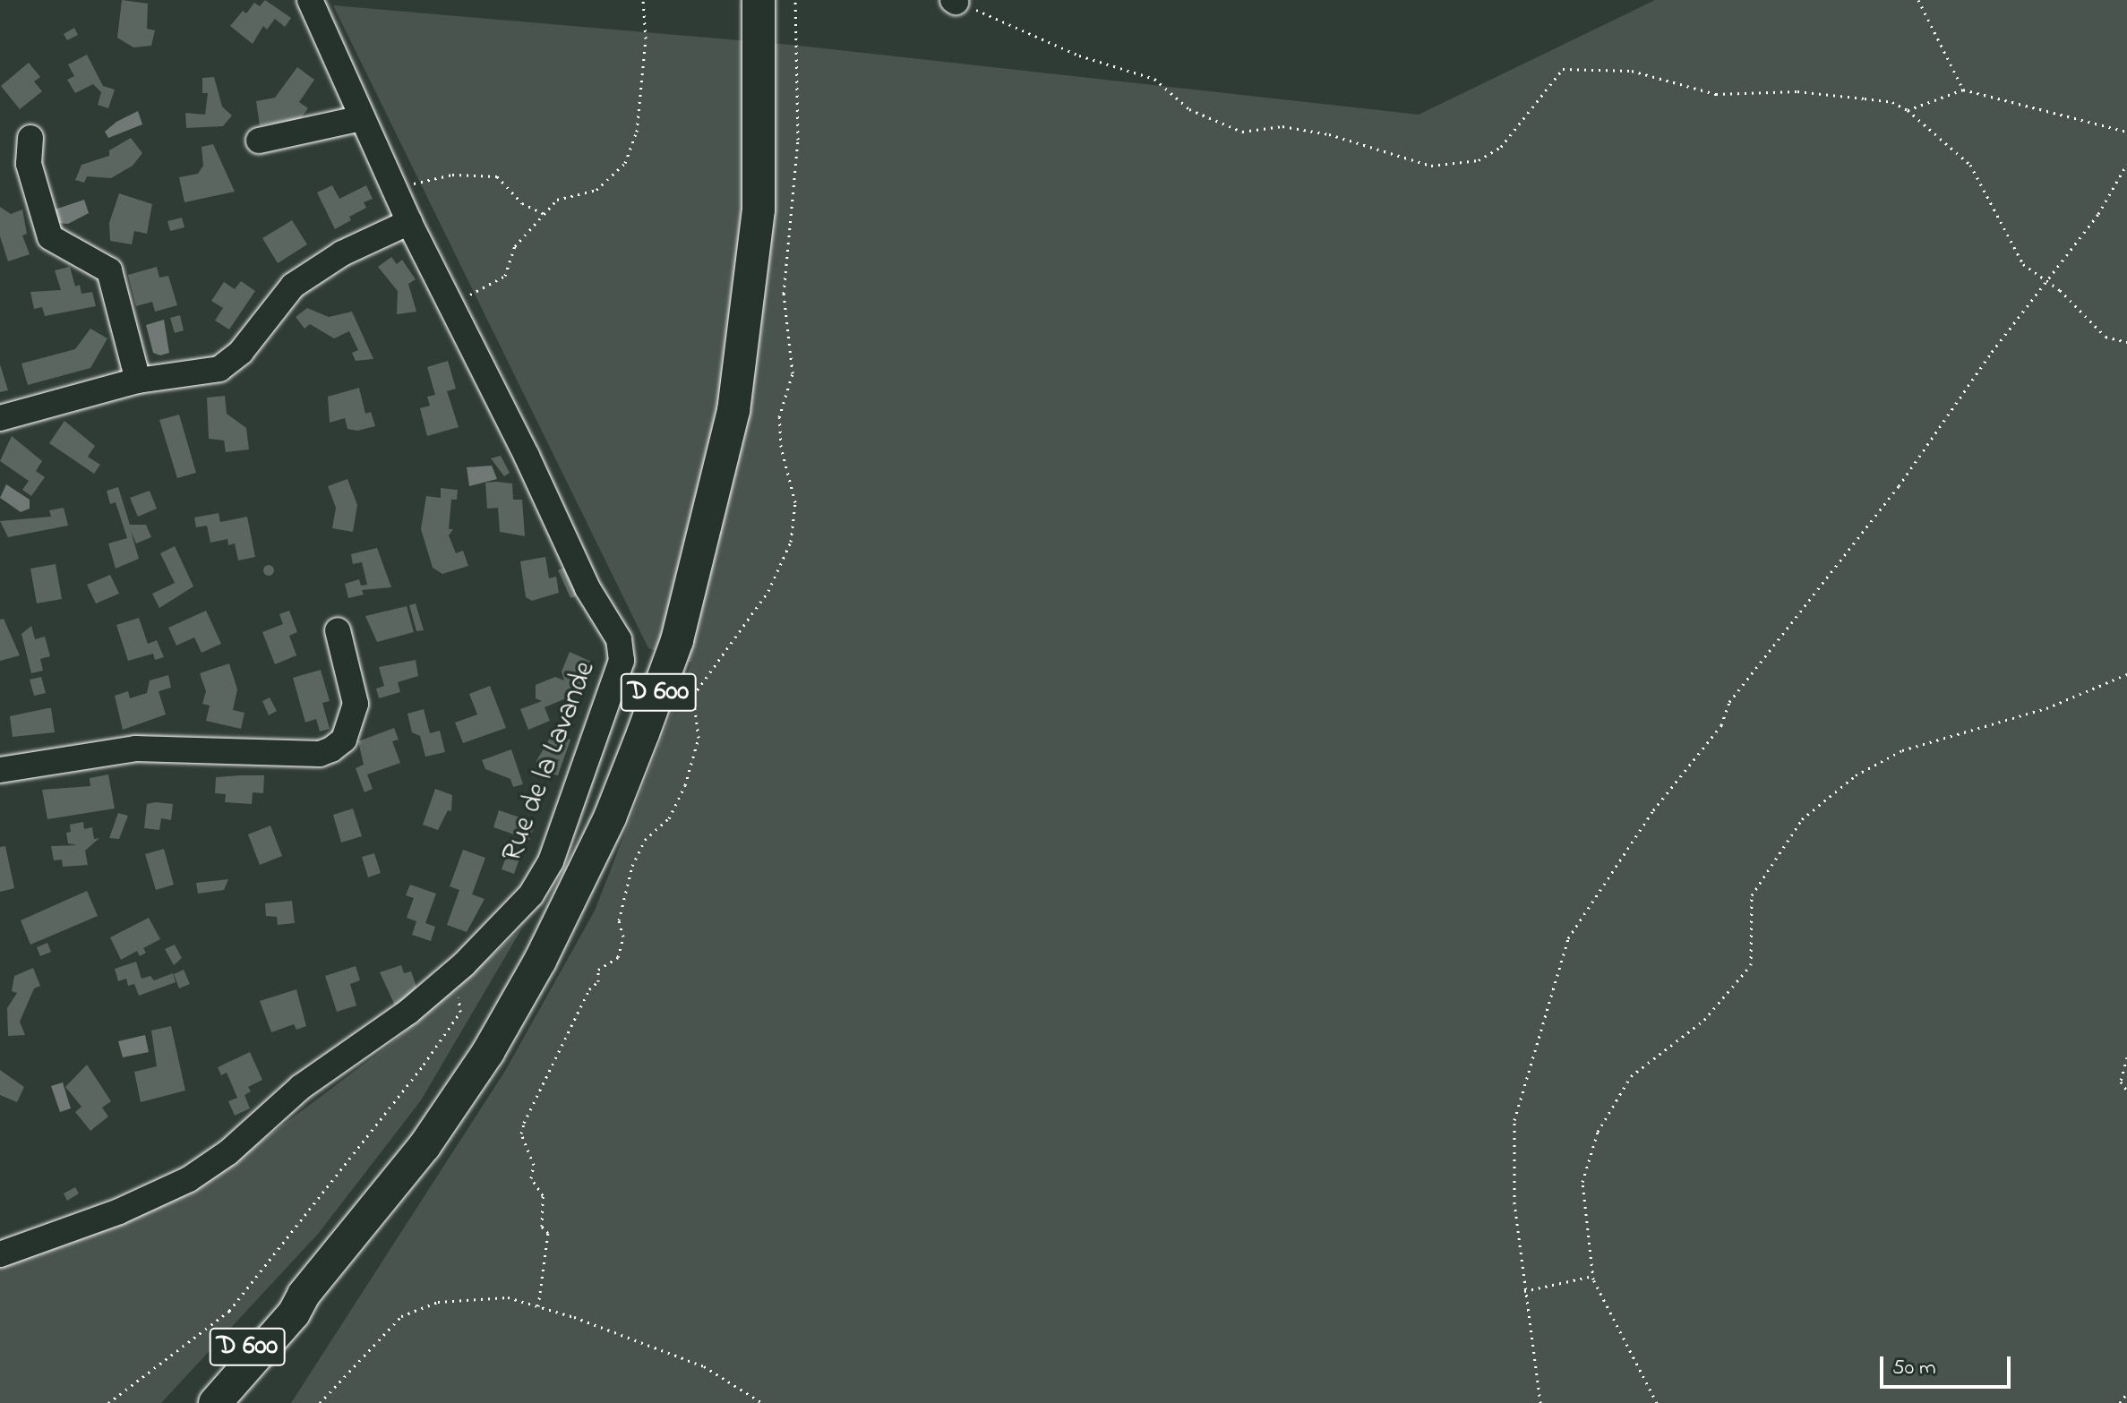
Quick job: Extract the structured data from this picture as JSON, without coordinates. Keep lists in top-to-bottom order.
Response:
{
  "streets": {
    "main road": ["D 600"],
    "street": ["Rue de la Lavande"]
  },
  "scale_bar": "50 m"
}
